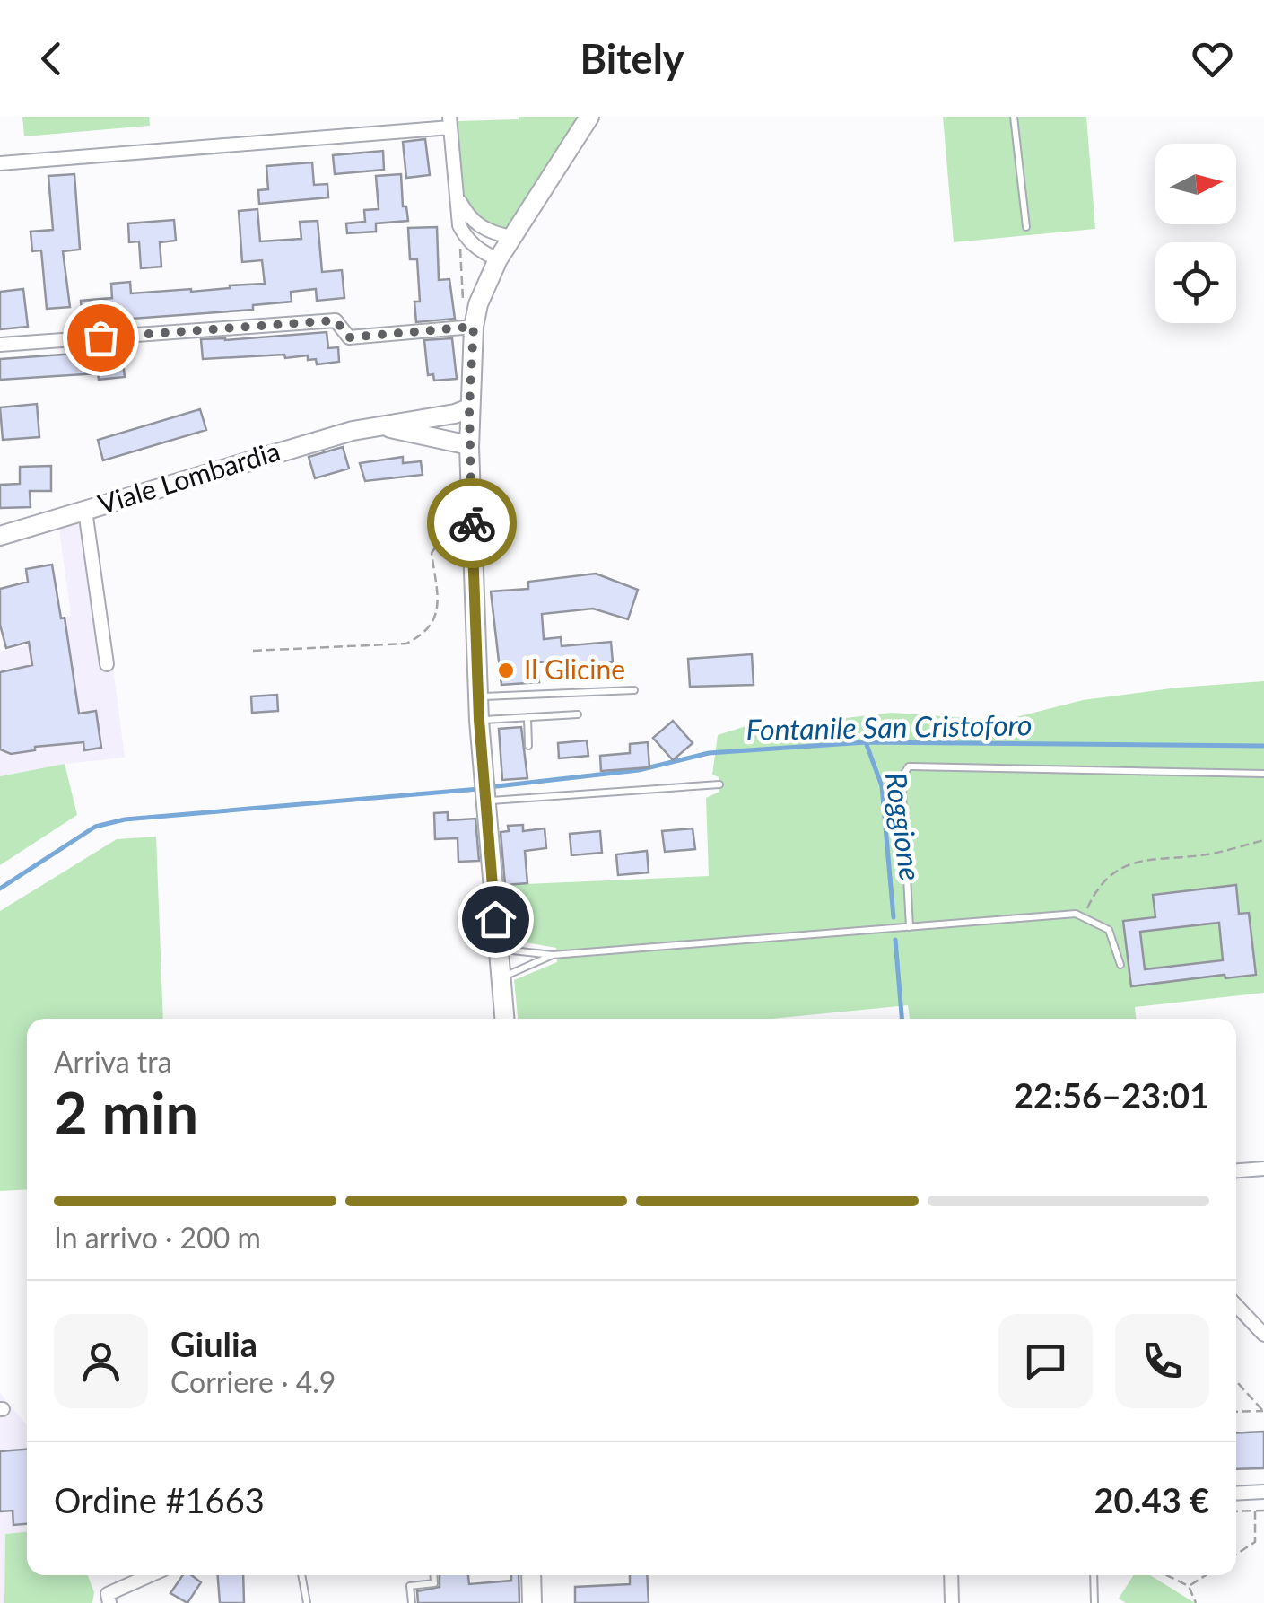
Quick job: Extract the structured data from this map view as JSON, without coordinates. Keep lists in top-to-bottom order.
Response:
{
  "streets": {
    "main road": ["Viale Lombardia"]
  },
  "water": ["Fontanile San Cristoforo", "Roggione"],
  "places": ["Il Glicine"],
  "north": "right",
  "page": {
    "header": "Bitely",
    "heading": ["2 min", "Arriva tra", "22:56–23:01"],
    "panel": [
      "Giulia",
      "Corriere · 4.9",
      "Ordine #1663",
      "20.43 €"
    ],
    "bar": "In arrivo · 200 m"
  }
}
